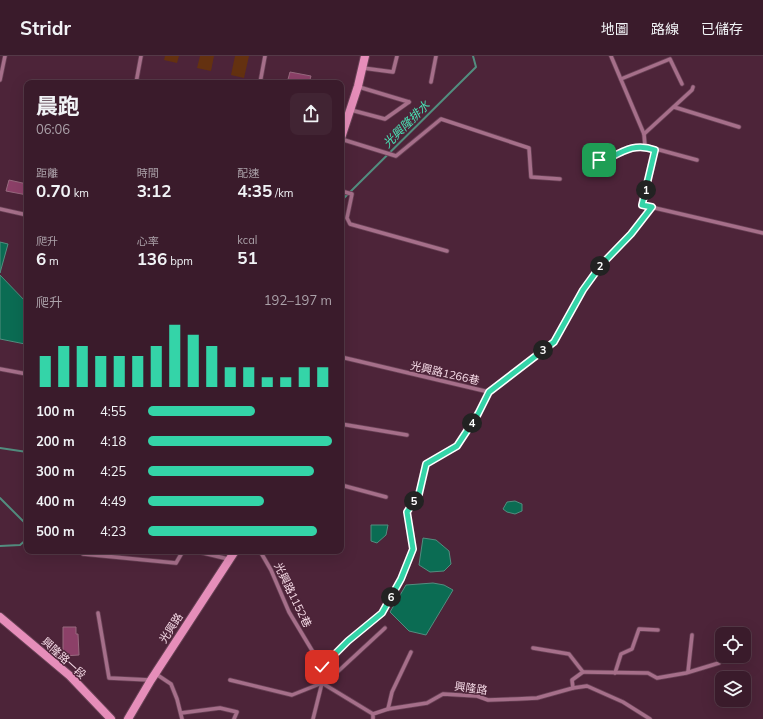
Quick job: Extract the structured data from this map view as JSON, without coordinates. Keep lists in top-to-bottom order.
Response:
{
  "streets": {
    "main road": ["光興路", "興隆路一段"],
    "lane": ["光興路1266巷", "光興路1152巷", "興隆路"]
  },
  "water": ["光興隆排水"],
  "page": {
    "header": "Stridr",
    "nav": ["地圖", "路線", "已儲存"],
    "heading": ["晨跑", "06:06"],
    "stats": [
      ["距離", "0.70 km"],
      ["時間", "3:12"],
      ["配速", "4:35 /km"],
      ["爬升", "6 m"],
      ["心率", "136 bpm"],
      ["kcal", "51"]
    ],
    "pins": [
      "1",
      "2",
      "3",
      "4",
      "5",
      "6"
    ],
    "chart": ["爬升", "192–197 m"],
    "list": [
      {
        "name": "100 m",
        "note": "4:55"
      },
      {
        "name": "200 m",
        "note": "4:18"
      },
      {
        "name": "300 m",
        "note": "4:25"
      },
      {
        "name": "400 m",
        "note": "4:49"
      },
      {
        "name": "500 m",
        "note": "4:23"
      }
    ]
  }
}
